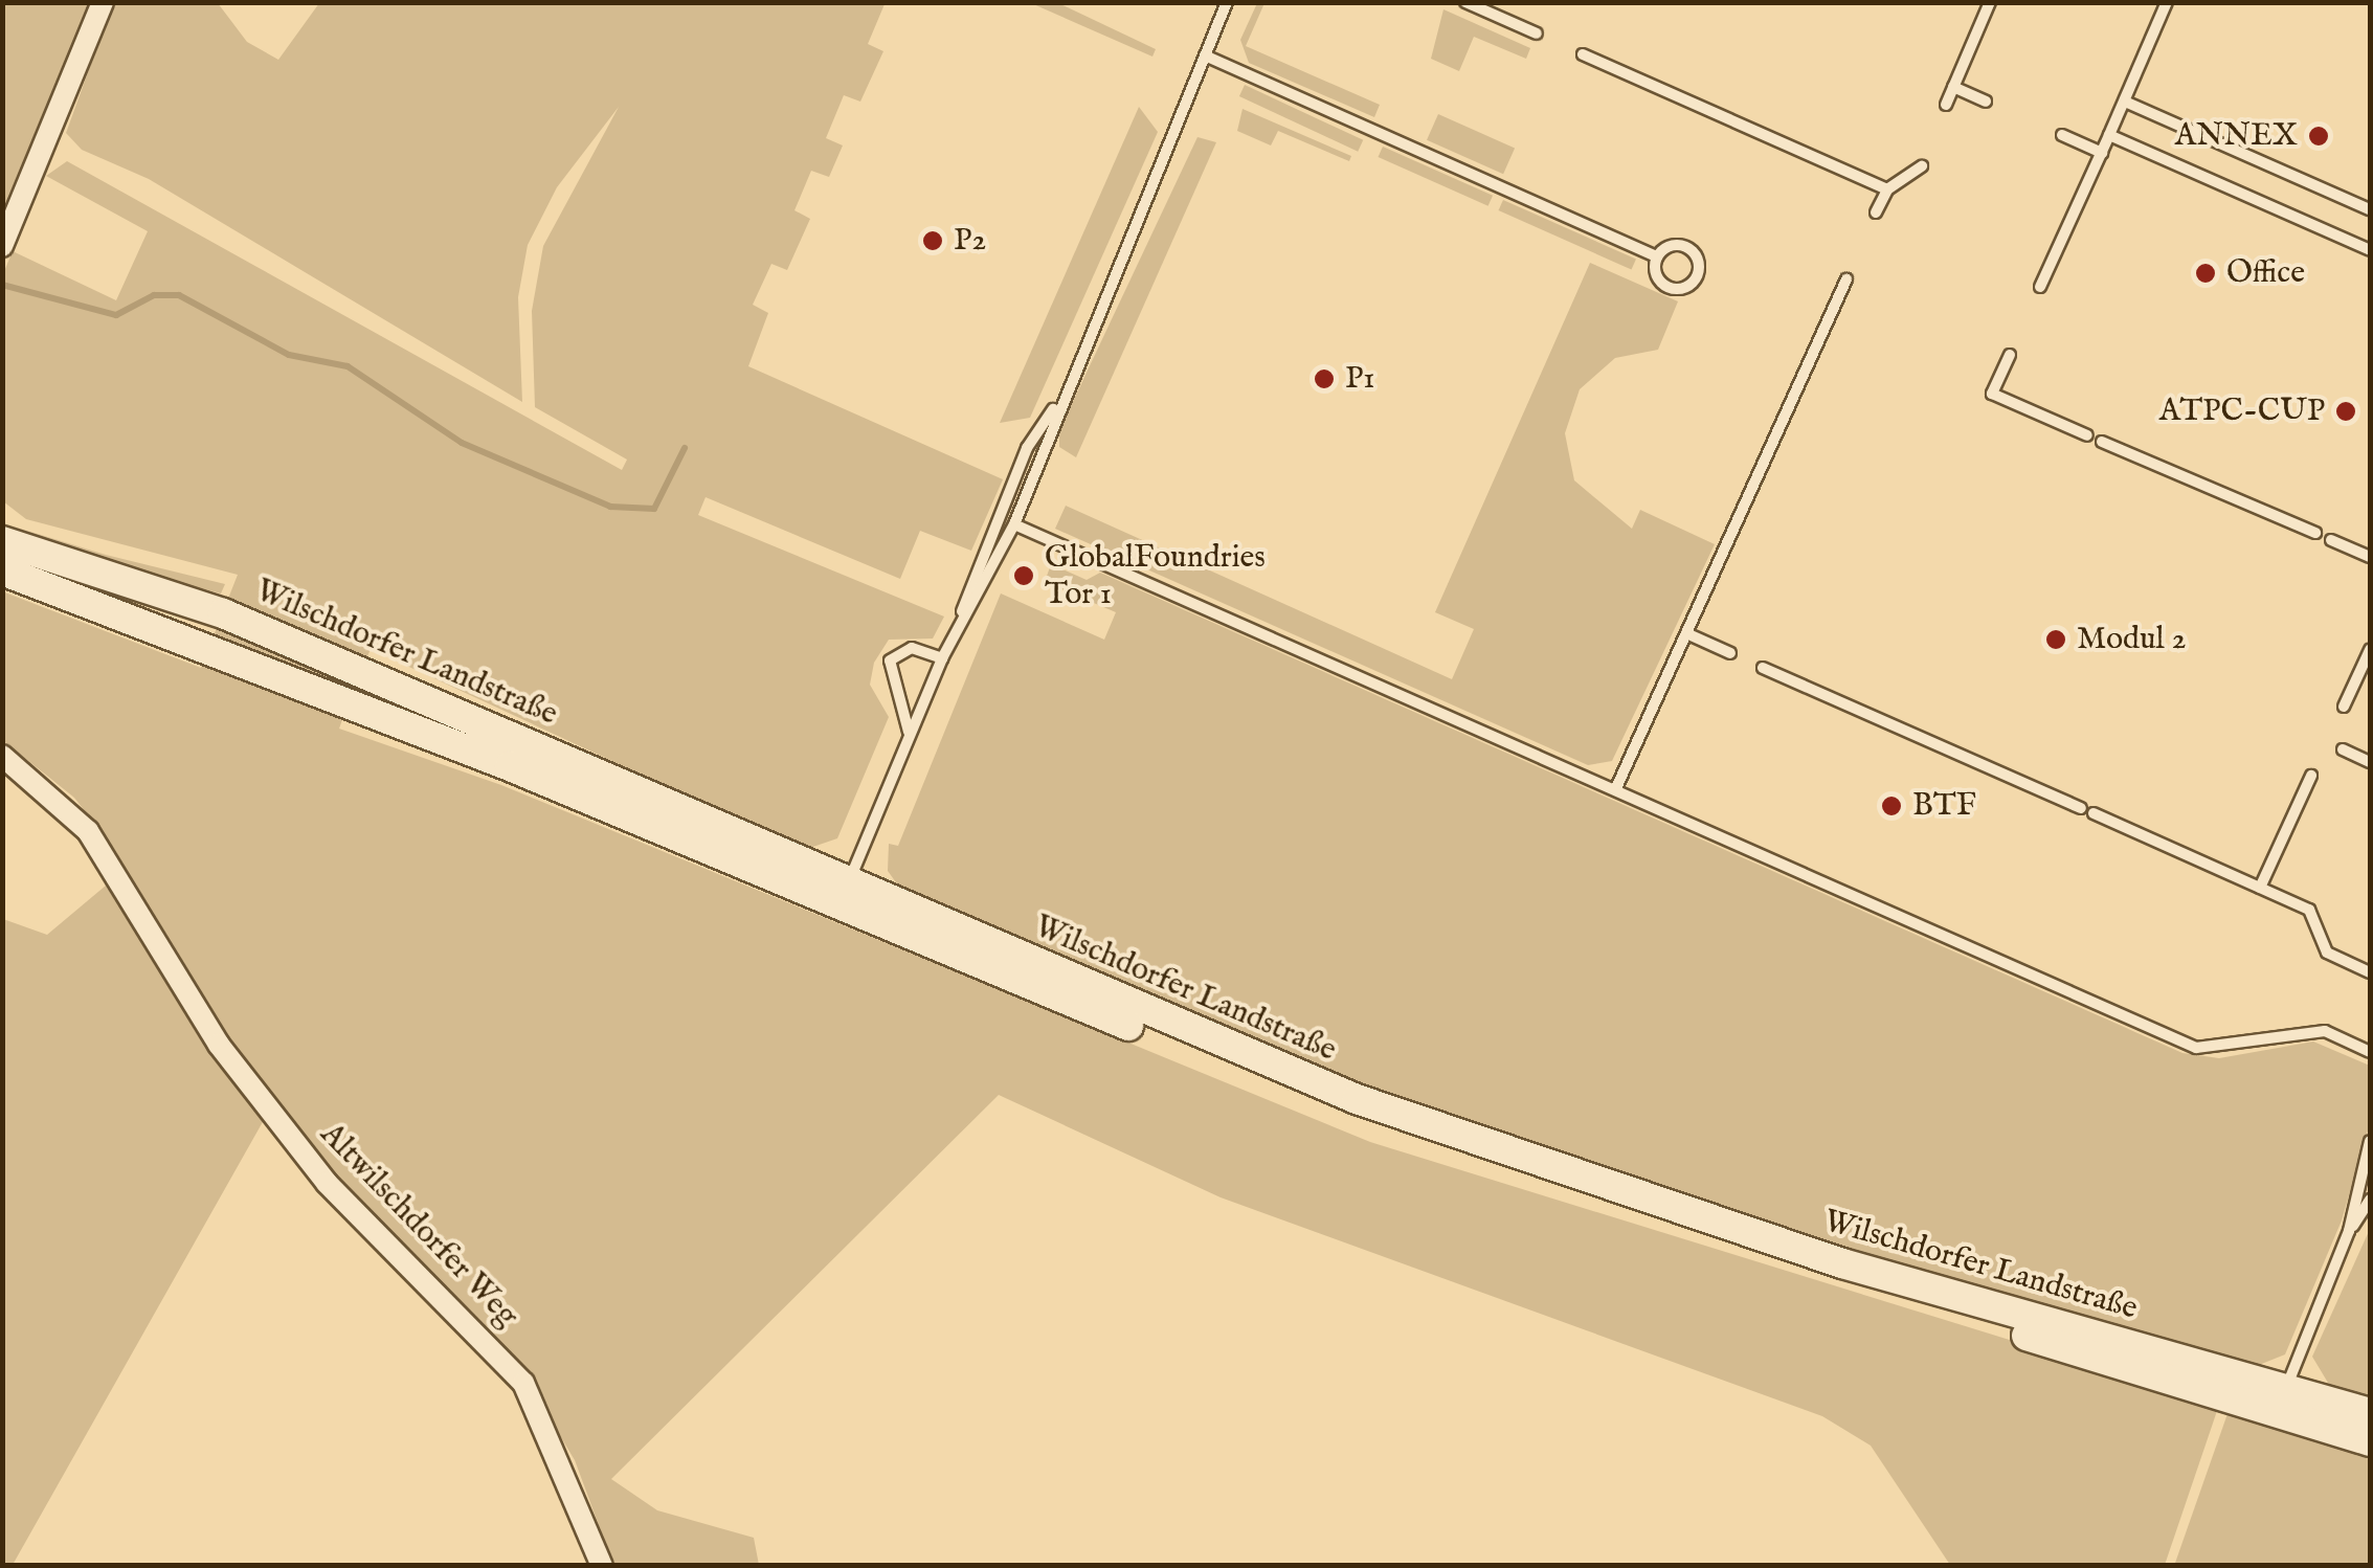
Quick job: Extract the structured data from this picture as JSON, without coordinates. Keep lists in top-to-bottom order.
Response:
{
  "streets": {
    "main road": ["Wilschdorfer Landstraße"],
    "street": ["Altwilschdorfer Weg"]
  },
  "places": [
    "ANNEX",
    "P2",
    "Office",
    "P1",
    "ATPC-CUP",
    "GlobalFoundries Tor 1",
    "Modul 2",
    "BTF"
  ]
}
